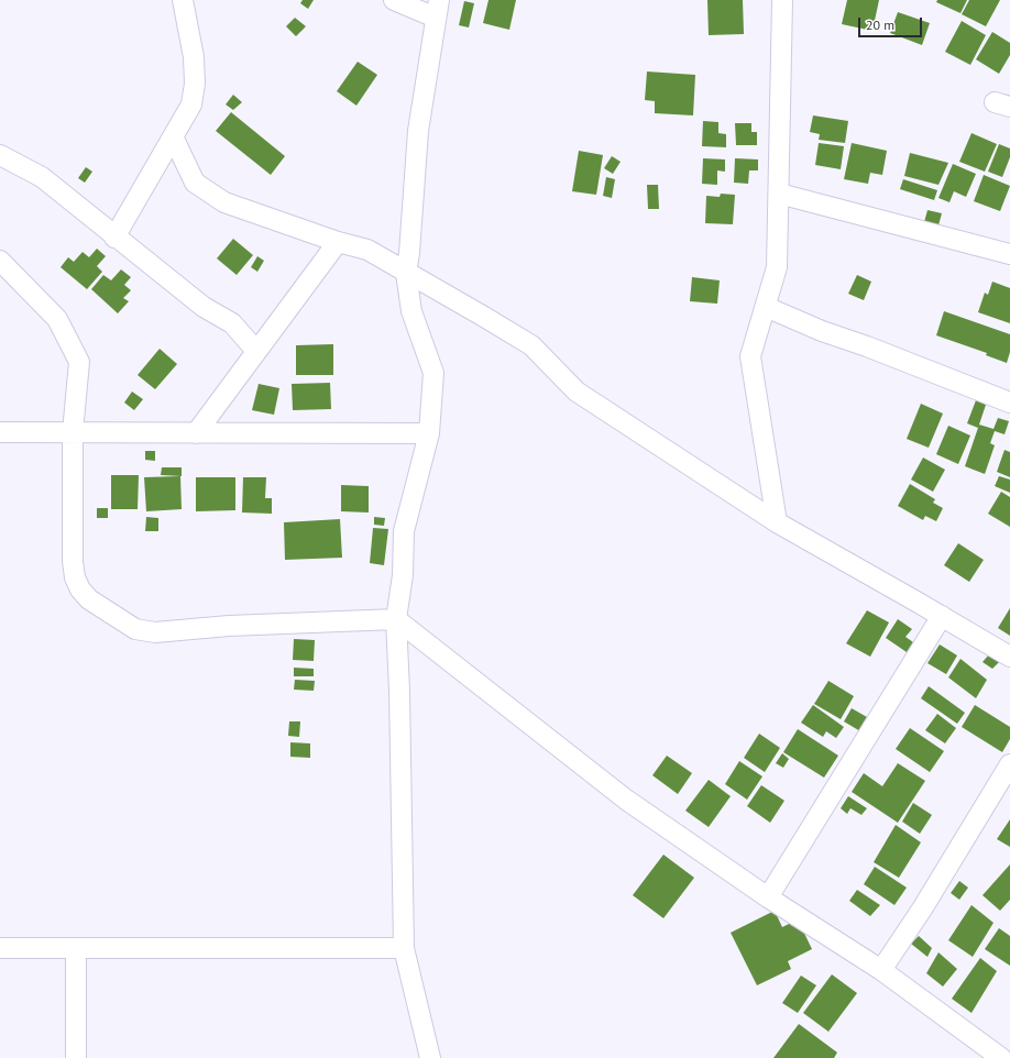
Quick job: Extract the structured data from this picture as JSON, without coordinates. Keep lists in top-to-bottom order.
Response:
{
  "scale_bar": "20 m"
}
